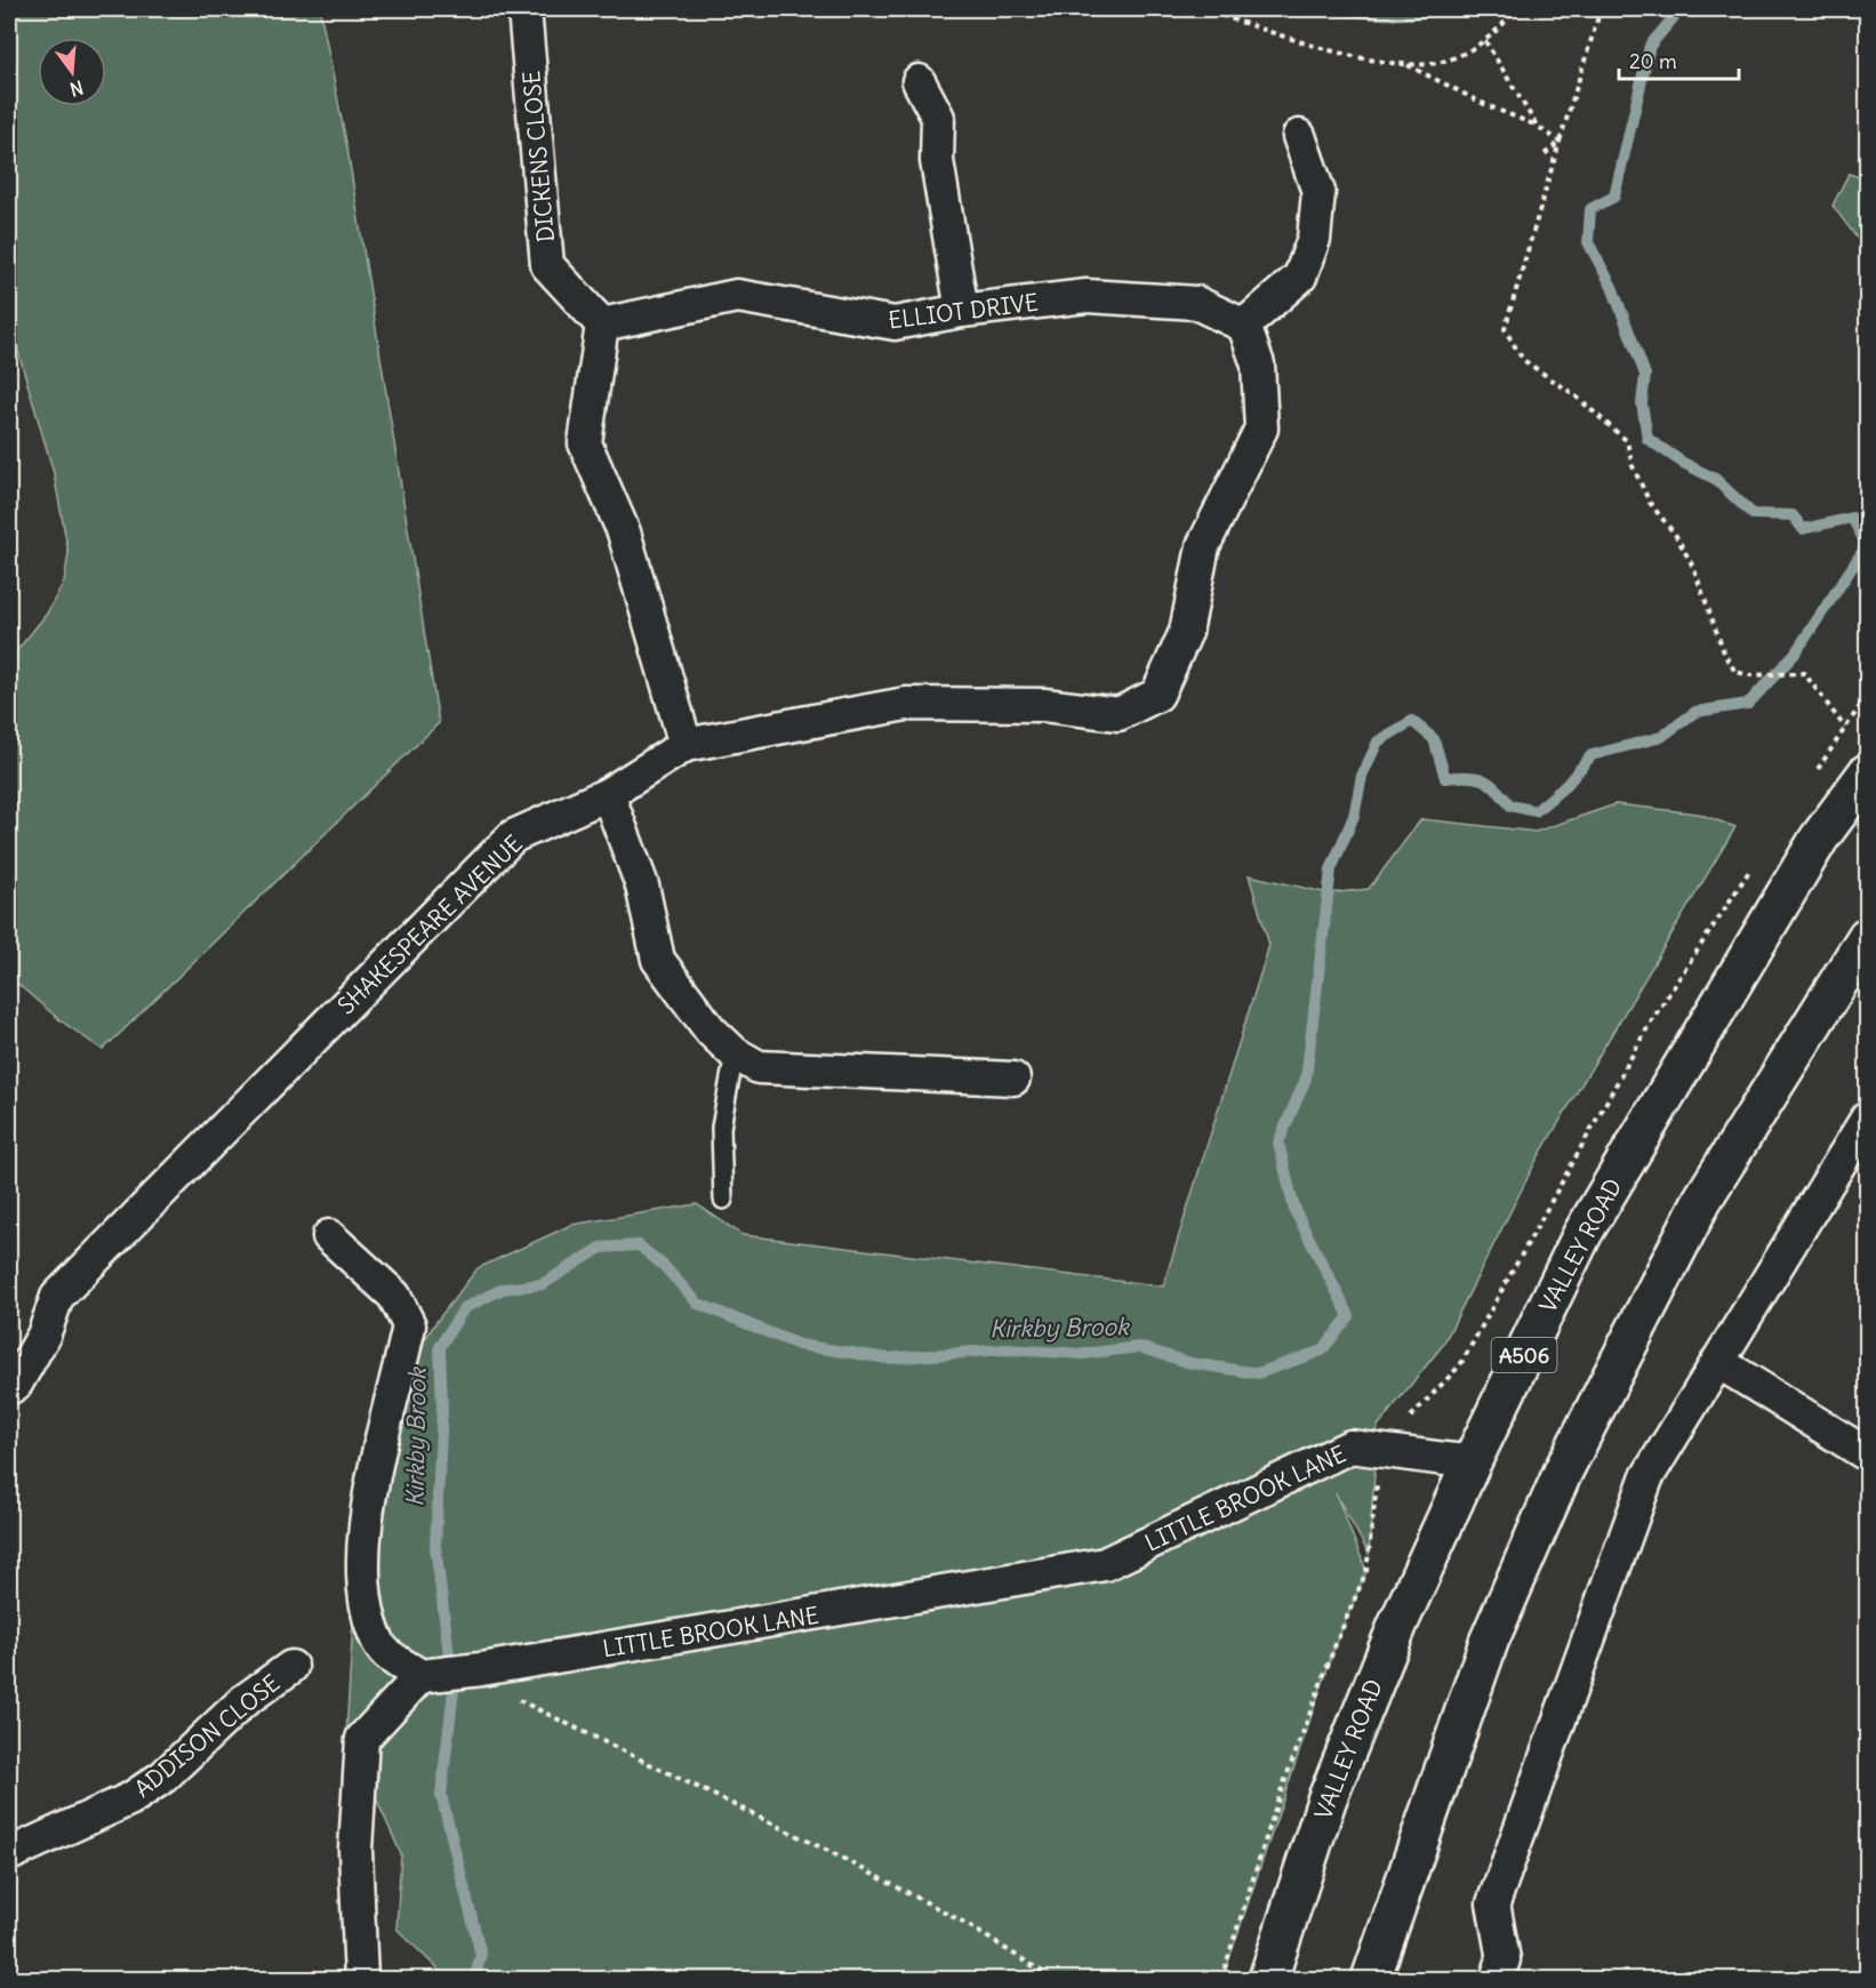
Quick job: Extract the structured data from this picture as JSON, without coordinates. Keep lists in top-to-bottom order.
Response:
{
  "streets": {
    "main road": ["VALLEY ROAD", "A506"],
    "street": [
      "DICKENS CLOSE",
      "ELLIOT DRIVE",
      "SHAKESPEARE AVENUE",
      "LITTLE BROOK LANE",
      "ADDISON CLOSE"
    ]
  },
  "crossings": [
    ["DICKENS CLOSE", "ELLIOT DRIVE"],
    ["ELLIOT DRIVE", "SHAKESPEARE AVENUE"],
    ["VALLEY ROAD", "LITTLE BROOK LANE"]
  ],
  "water": ["Kirkby Brook"],
  "scale_bar": "20 m",
  "north": "bottom"
}
